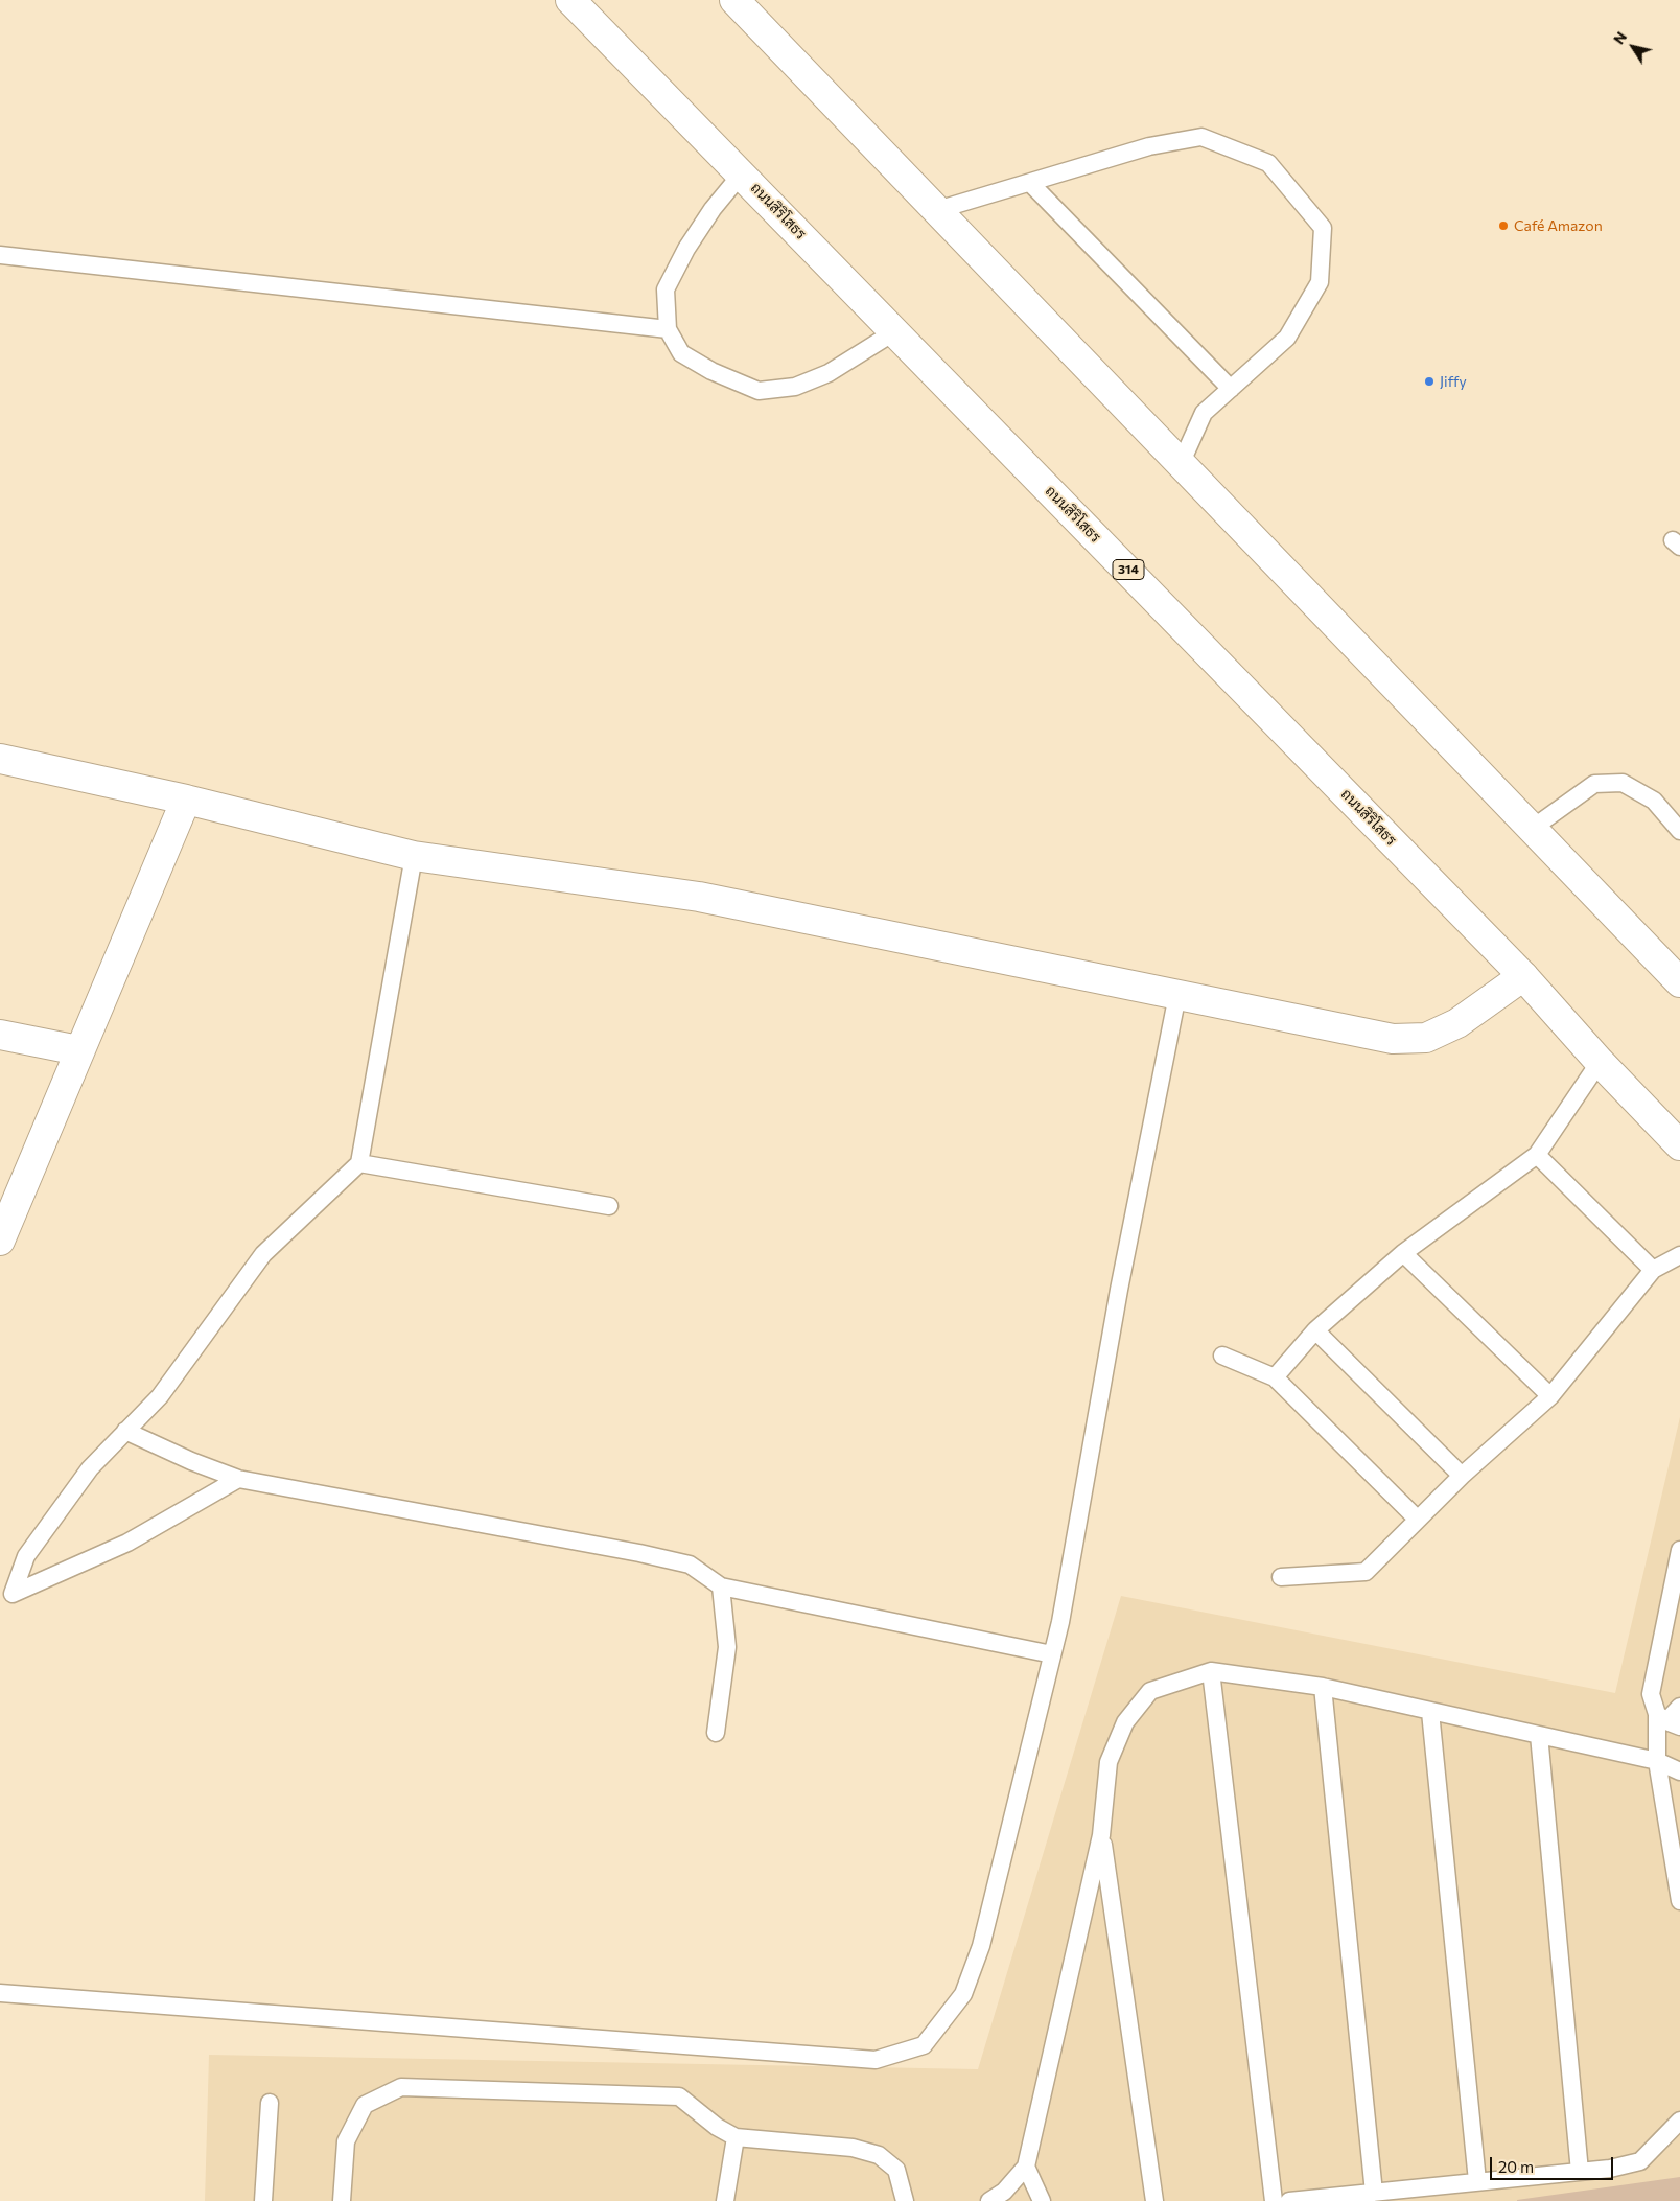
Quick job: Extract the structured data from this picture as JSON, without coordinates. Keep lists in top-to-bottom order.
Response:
{
  "streets": {
    "main road": ["ถนนสิริโสธร", "314"]
  },
  "places": ["Café Amazon", "Jiffy"],
  "scale_bar": "20 m",
  "north": "top left"
}
